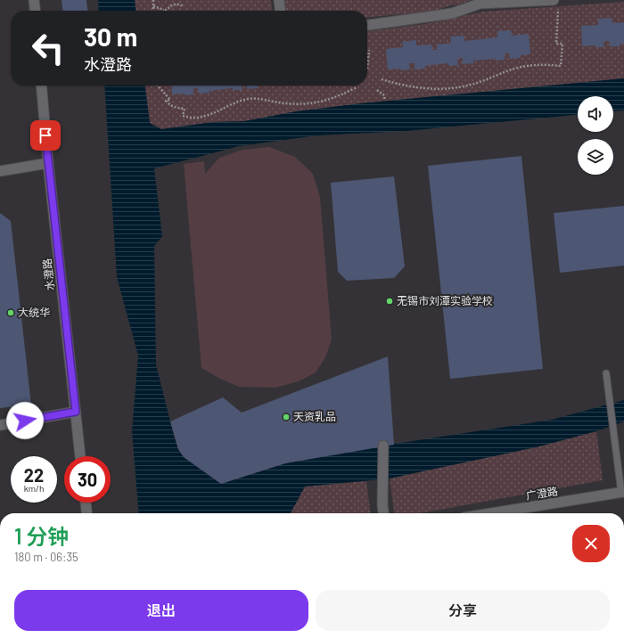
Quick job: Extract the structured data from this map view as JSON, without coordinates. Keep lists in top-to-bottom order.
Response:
{
  "streets": {
    "street": ["水澄路", "广澄路"]
  },
  "places": ["无锡市刘潭实验学校", "大统华", "天资乳品"],
  "page": {
    "turn": ["30 m", "水澄路"],
    "speed": "22 km/h",
    "limit": "30",
    "heading": ["1 分钟", "180 m · 06:35"],
    "buttons": ["退出", "分享"]
  }
}
